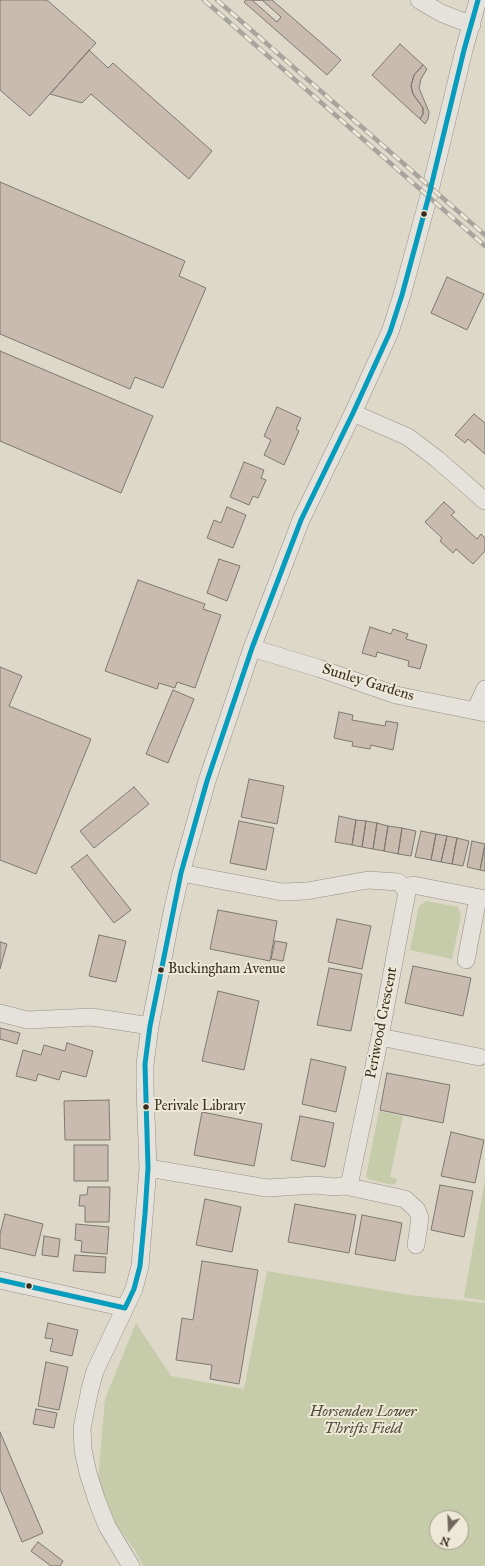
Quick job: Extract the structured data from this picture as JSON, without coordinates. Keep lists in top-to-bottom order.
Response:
{
  "streets": {
    "street": ["Sunley Gardens", "Periwood Crescent"]
  },
  "parks": ["Horsenden Lower Thrifts Field"],
  "places": ["Buckingham Avenue", "Perivale Library"],
  "north": "bottom"
}
